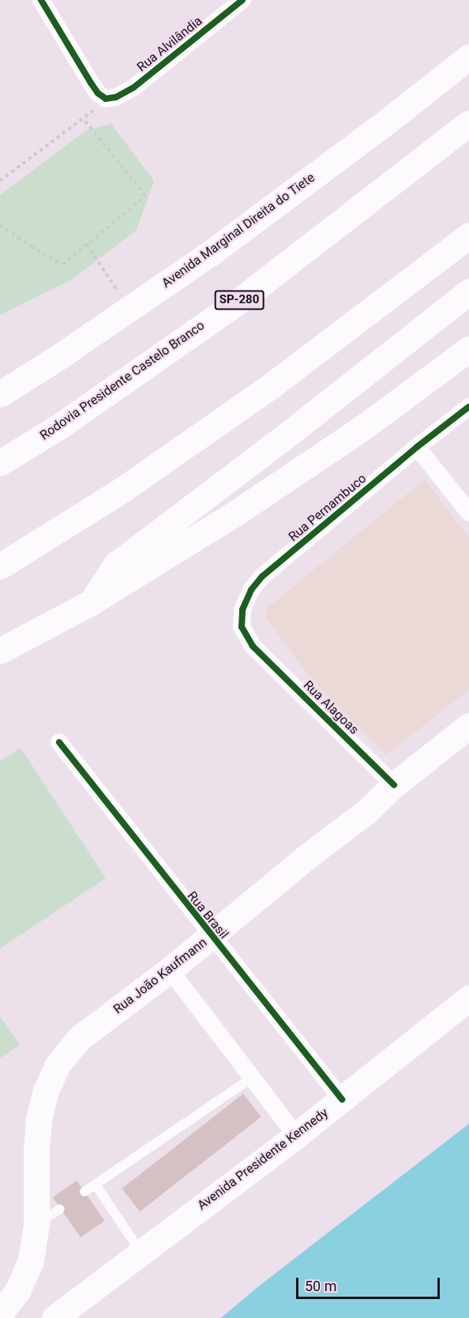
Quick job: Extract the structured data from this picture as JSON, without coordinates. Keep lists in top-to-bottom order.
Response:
{
  "streets": {
    "main road": [
      "Avenida Marginal Direita do Tiete",
      "SP-280",
      "Rodovia Presidente Castelo Branco",
      "Rua João Kaufmann",
      "Avenida Presidente Kennedy"
    ],
    "street": [
      "Rua Alvilândia",
      "Rua Pernambuco",
      "Rua Alagoas",
      "Rua Brasil"
    ]
  },
  "crossings": [
    ["Rua Pernambuco", "Rua Alagoas"],
    ["Rua Alagoas", "Rua João Kaufmann"],
    ["Rua Brasil", "Rua João Kaufmann"],
    ["Rua Brasil", "Avenida Presidente Kennedy"]
  ],
  "scale_bar": "50 m"
}
